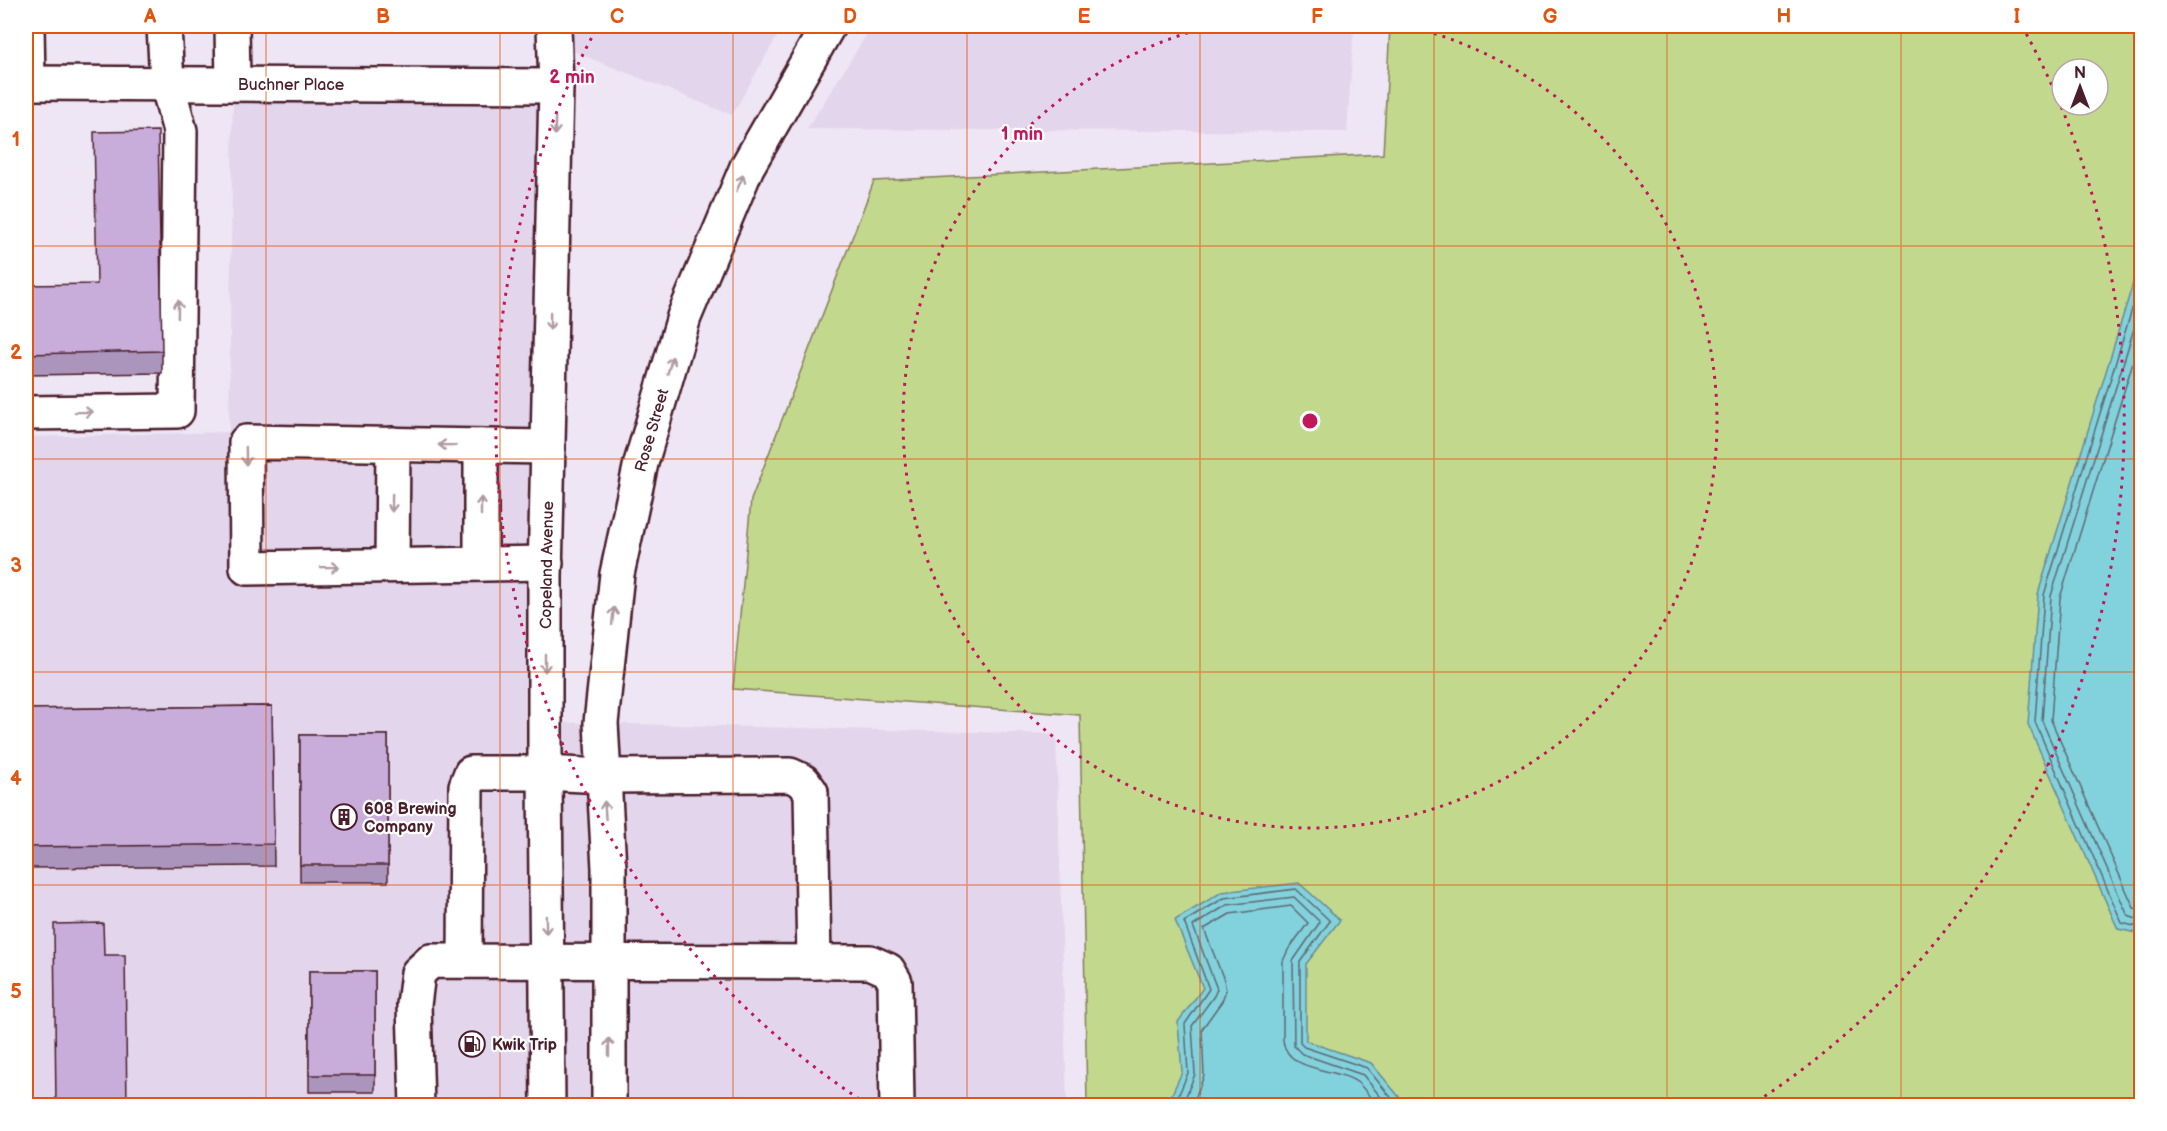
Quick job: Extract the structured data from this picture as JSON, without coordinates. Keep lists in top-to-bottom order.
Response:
{
  "streets": {
    "main road": ["Buchner Place", "Rose Street", "Copeland Avenue"]
  },
  "crossings": [
    ["Buchner Place", "Copeland Avenue"]
  ],
  "one_way": ["Rose Street", "Copeland Avenue"],
  "places": {
    "building": ["608 Brewing Company"],
    "fuel station": ["Kwik Trip"]
  },
  "north": "top",
  "grid": {
    "columns": [
      "A",
      "B",
      "C",
      "D",
      "E",
      "F",
      "G",
      "H",
      "I"
    ],
    "rows": [
      "1",
      "2",
      "3",
      "4",
      "5"
    ]
  },
  "rings": ["2 min", "1 min"]
}
